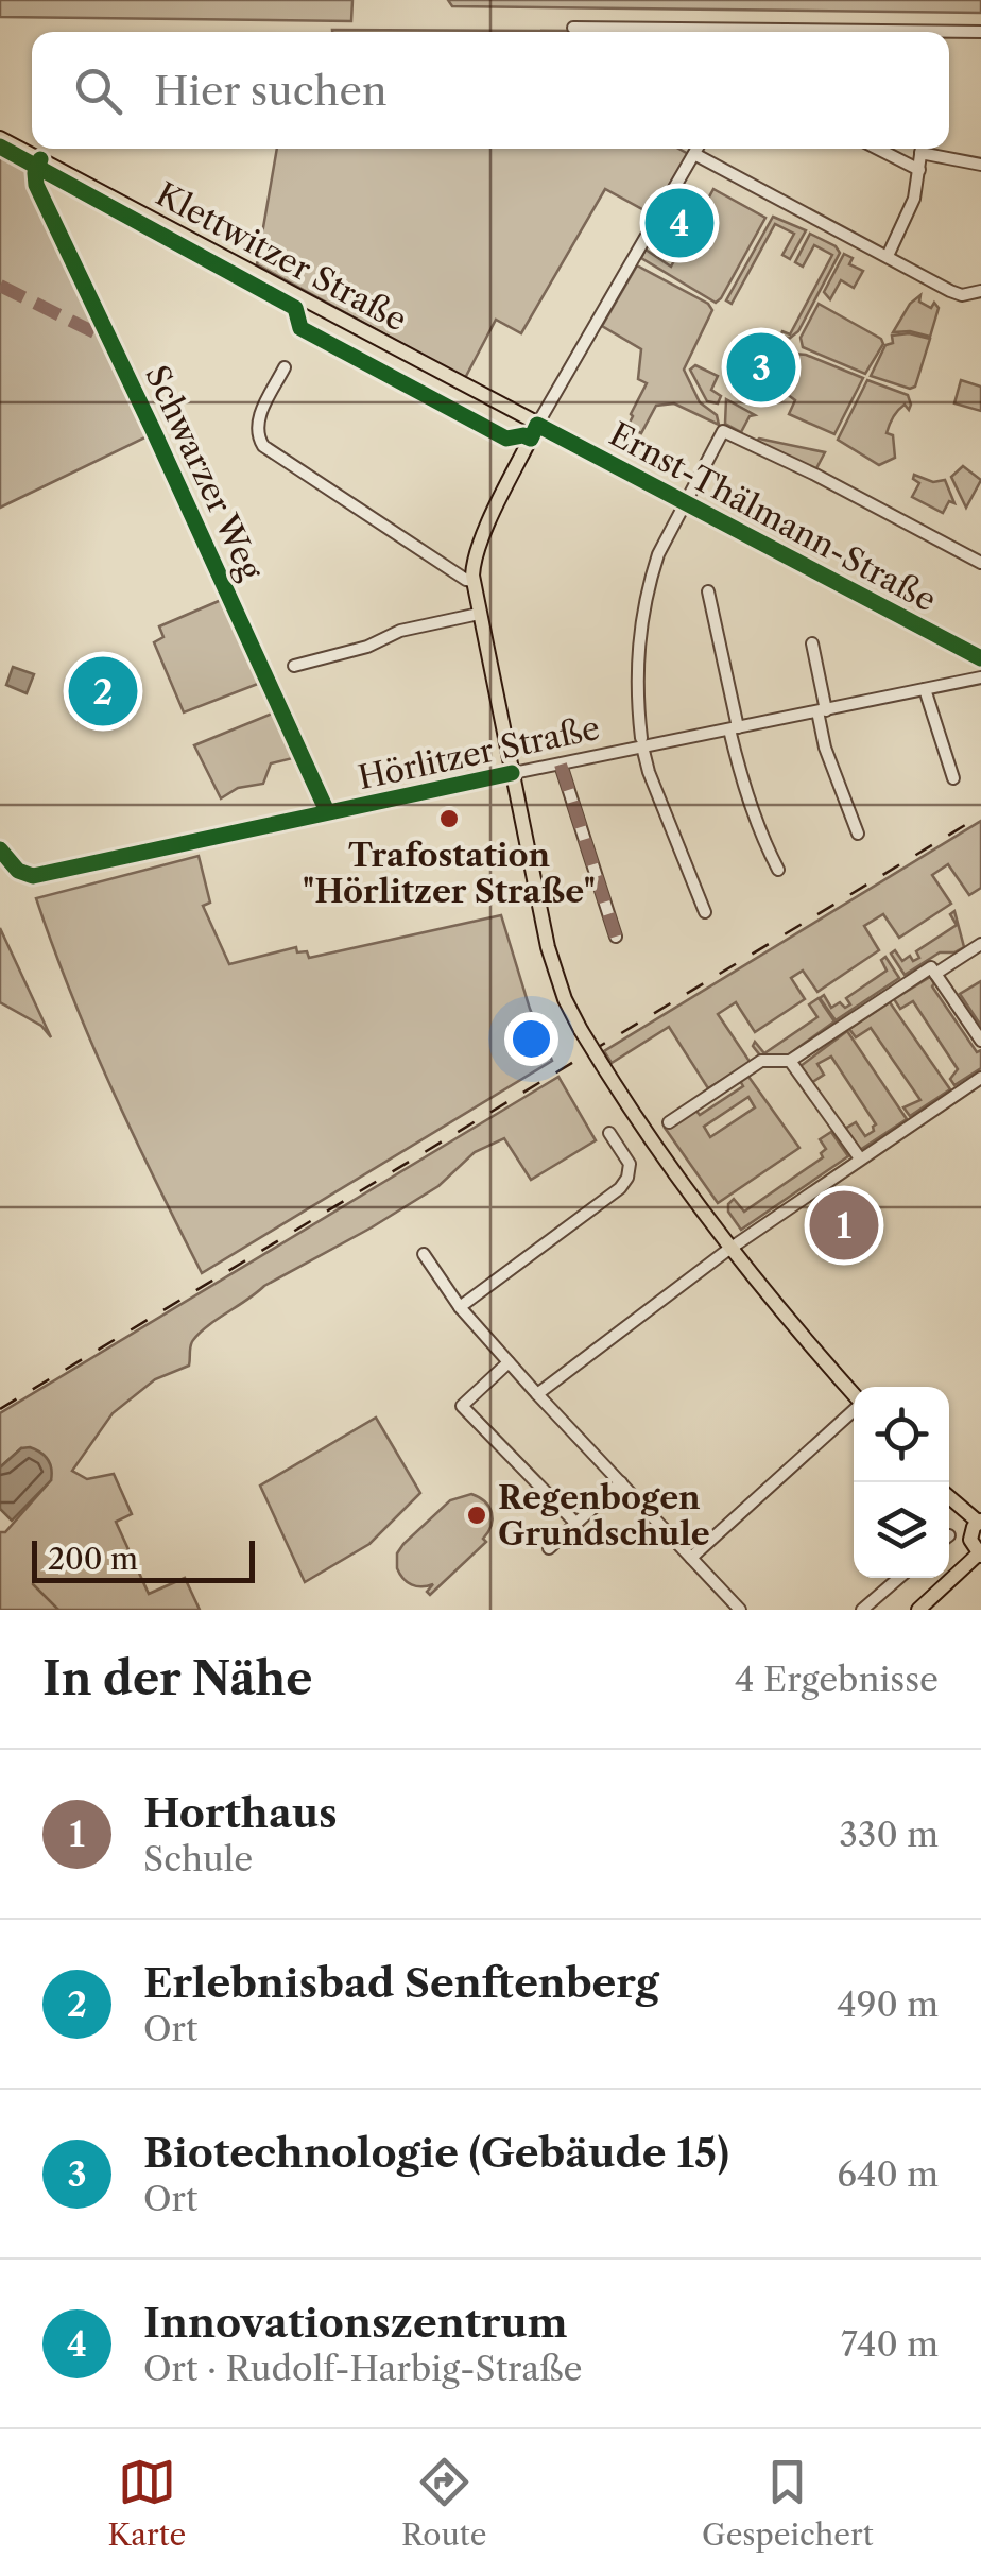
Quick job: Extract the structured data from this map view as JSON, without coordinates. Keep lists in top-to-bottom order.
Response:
{
  "streets": {
    "main road": ["Klettwitzer Straße", "Ernst-Thälmann-Straße"],
    "street": ["Schwarzer Weg", "Hörlitzer Straße"]
  },
  "crossings": [
    ["Klettwitzer Straße", "Schwarzer Weg"],
    ["Klettwitzer Straße", "Ernst-Thälmann-Straße"],
    ["Schwarzer Weg", "Hörlitzer Straße"]
  ],
  "places": ["Trafostation \"Hörlitzer Straße\"", "Regenbogen Grundschule"],
  "scale_bar": "200 m",
  "page": {
    "search": "Hier suchen",
    "pins": [
      "4",
      "3",
      "2",
      "1"
    ],
    "scale": "200 m",
    "heading": ["In der Nähe", "4 Ergebnisse"],
    "list": [
      {
        "mark": "1",
        "name": "Horthaus",
        "note": "Schule",
        "value": "330 m"
      },
      {
        "mark": "2",
        "name": "Erlebnisbad Senftenberg",
        "note": "Ort",
        "value": "490 m"
      },
      {
        "mark": "3",
        "name": "Biotechnologie (Gebäude 15)",
        "note": "Ort",
        "value": "640 m"
      },
      {
        "mark": "4",
        "name": "Innovationszentrum",
        "note": "Ort · Rudolf-Harbig-Straße",
        "value": "740 m"
      }
    ],
    "nav": ["Karte", "Route", "Gespeichert"]
  }
}
